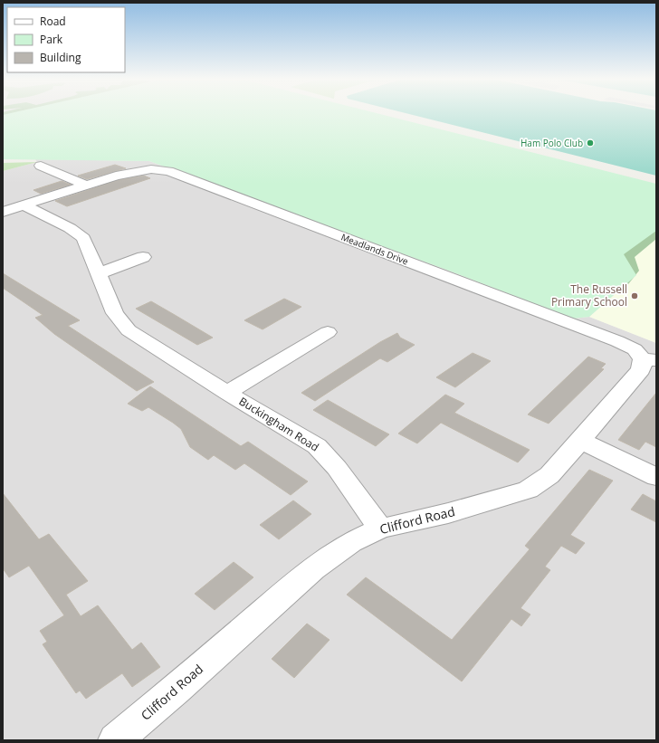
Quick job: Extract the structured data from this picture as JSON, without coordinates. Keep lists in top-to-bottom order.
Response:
{
  "streets": {
    "street": ["Meadlands Drive", "Buckingham Road", "Clifford Road"]
  },
  "crossings": [
    ["Meadlands Drive", "Buckingham Road"],
    ["Meadlands Drive", "Clifford Road"],
    ["Buckingham Road", "Clifford Road"]
  ],
  "places": ["Ham Polo Club", "The Russell Primary School"],
  "legend": ["Road", "Park", "Building"]
}
